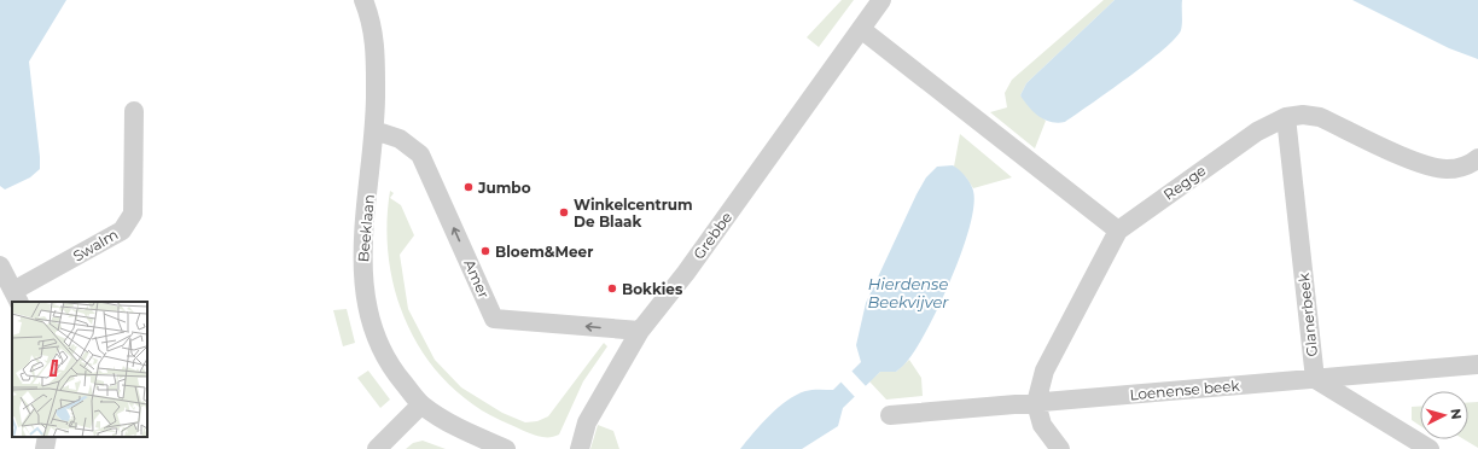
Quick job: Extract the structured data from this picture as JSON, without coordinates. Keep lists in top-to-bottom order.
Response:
{
  "streets": {
    "street": [
      "Regge",
      "Beeklaan",
      "Grebbe",
      "Swalm",
      "Amer",
      "Glanerbeek",
      "Loenense beek"
    ]
  },
  "crossings": [
    ["Regge", "Glanerbeek"],
    ["Regge", "Loenense beek"],
    ["Beeklaan", "Amer"],
    ["Grebbe", "Amer"],
    ["Glanerbeek", "Loenense beek"]
  ],
  "one_way": ["Amer"],
  "water": ["Hierdense Beekvijver"],
  "places": [
    "Jumbo",
    "Winkelcentrum De Blaak",
    "Bloem&Meer",
    "Bokkies"
  ],
  "north": "right"
}
